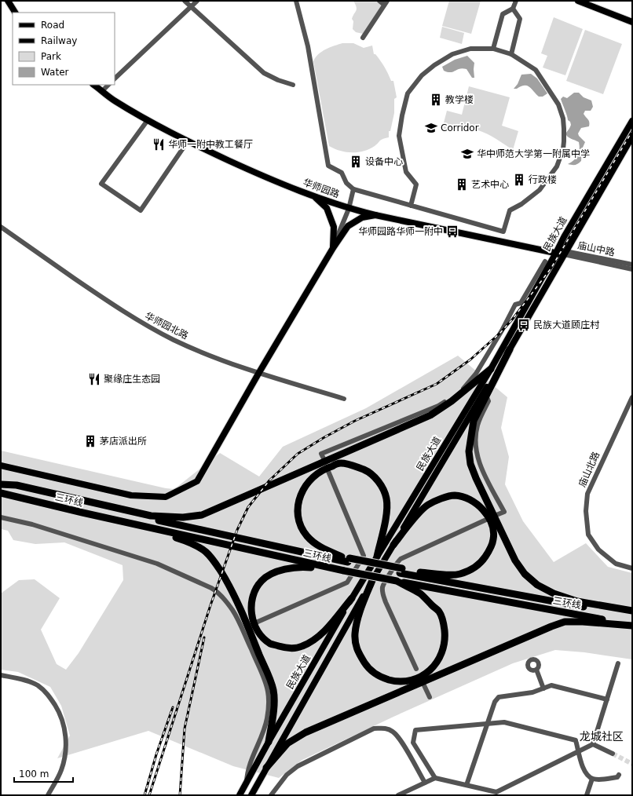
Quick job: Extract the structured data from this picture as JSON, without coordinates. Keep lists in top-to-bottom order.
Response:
{
  "streets": {
    "highway": ["三环线"],
    "main road": ["华师园路", "民族大道"],
    "street": ["庙山中路", "华师园北路", "庙山北路"]
  },
  "crossings": [
    ["华师园路", "民族大道"],
    ["华师园路", "庙山中路"],
    ["民族大道", "庙山中路"]
  ],
  "districts": ["龙城社区"],
  "places": {
    "building": [
      "教学楼",
      "设备中心",
      "行政楼",
      "艺术中心",
      "茅店派出所"
    ],
    "school or university": ["Corridor", "华中师范大学第一附属中学"],
    "restaurant": ["华师一附中教工餐厅", "聚缘庄生态园"],
    "bus stop": ["华师园路华师一附中", "民族大道顾庄村"]
  },
  "legend": [
    "Road",
    "Railway",
    "Park",
    "Water"
  ],
  "scale_bar": "100 m"
}
